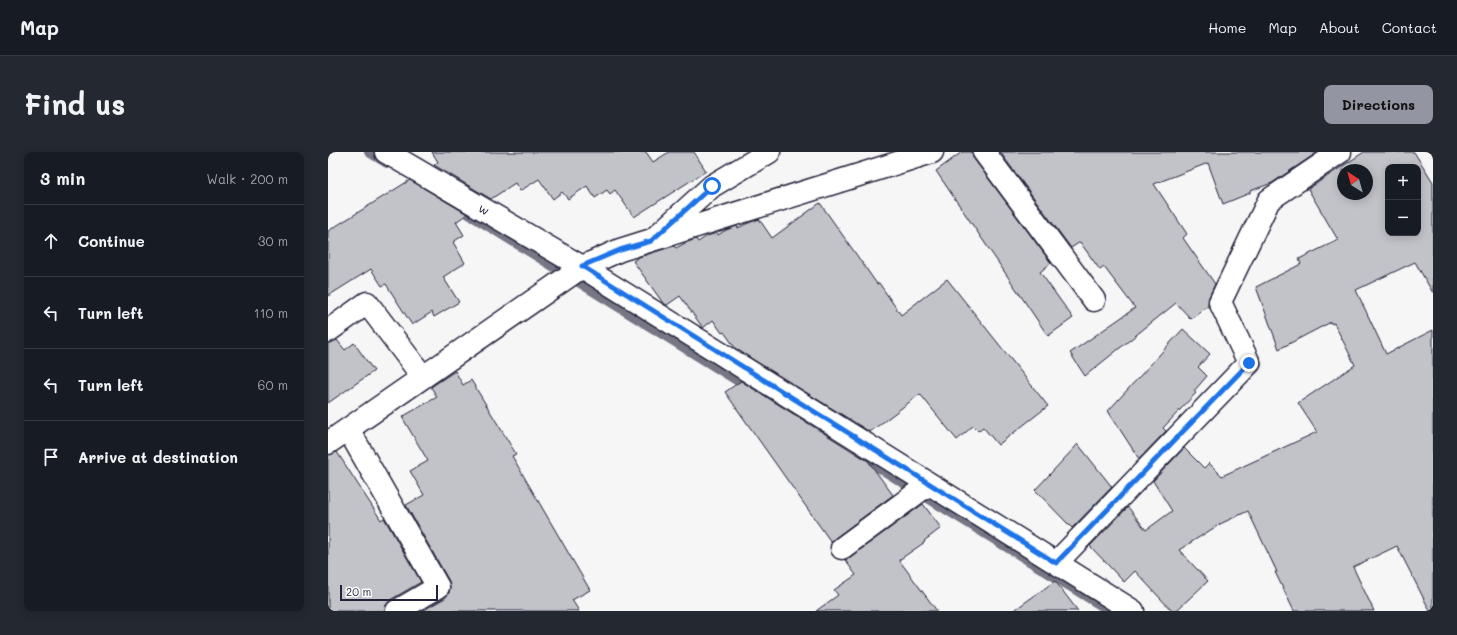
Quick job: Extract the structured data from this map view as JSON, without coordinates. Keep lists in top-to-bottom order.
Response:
{
  "streets": {
    "street": ["w"]
  },
  "scale_bar": "20 m",
  "north": "top left",
  "page": {
    "header": "Map",
    "nav": [
      "Home",
      "Map",
      "About",
      "Contact"
    ],
    "buttons": "Directions",
    "title": "Find us",
    "heading": ["3 min", "Walk · 200 m"],
    "map_buttons": ["+", "−"],
    "list": [
      ["Continue", "30 m"],
      ["Turn left", "110 m"],
      ["Turn left", "60 m"],
      "Arrive at destination"
    ],
    "scale": "20 m"
  }
}
